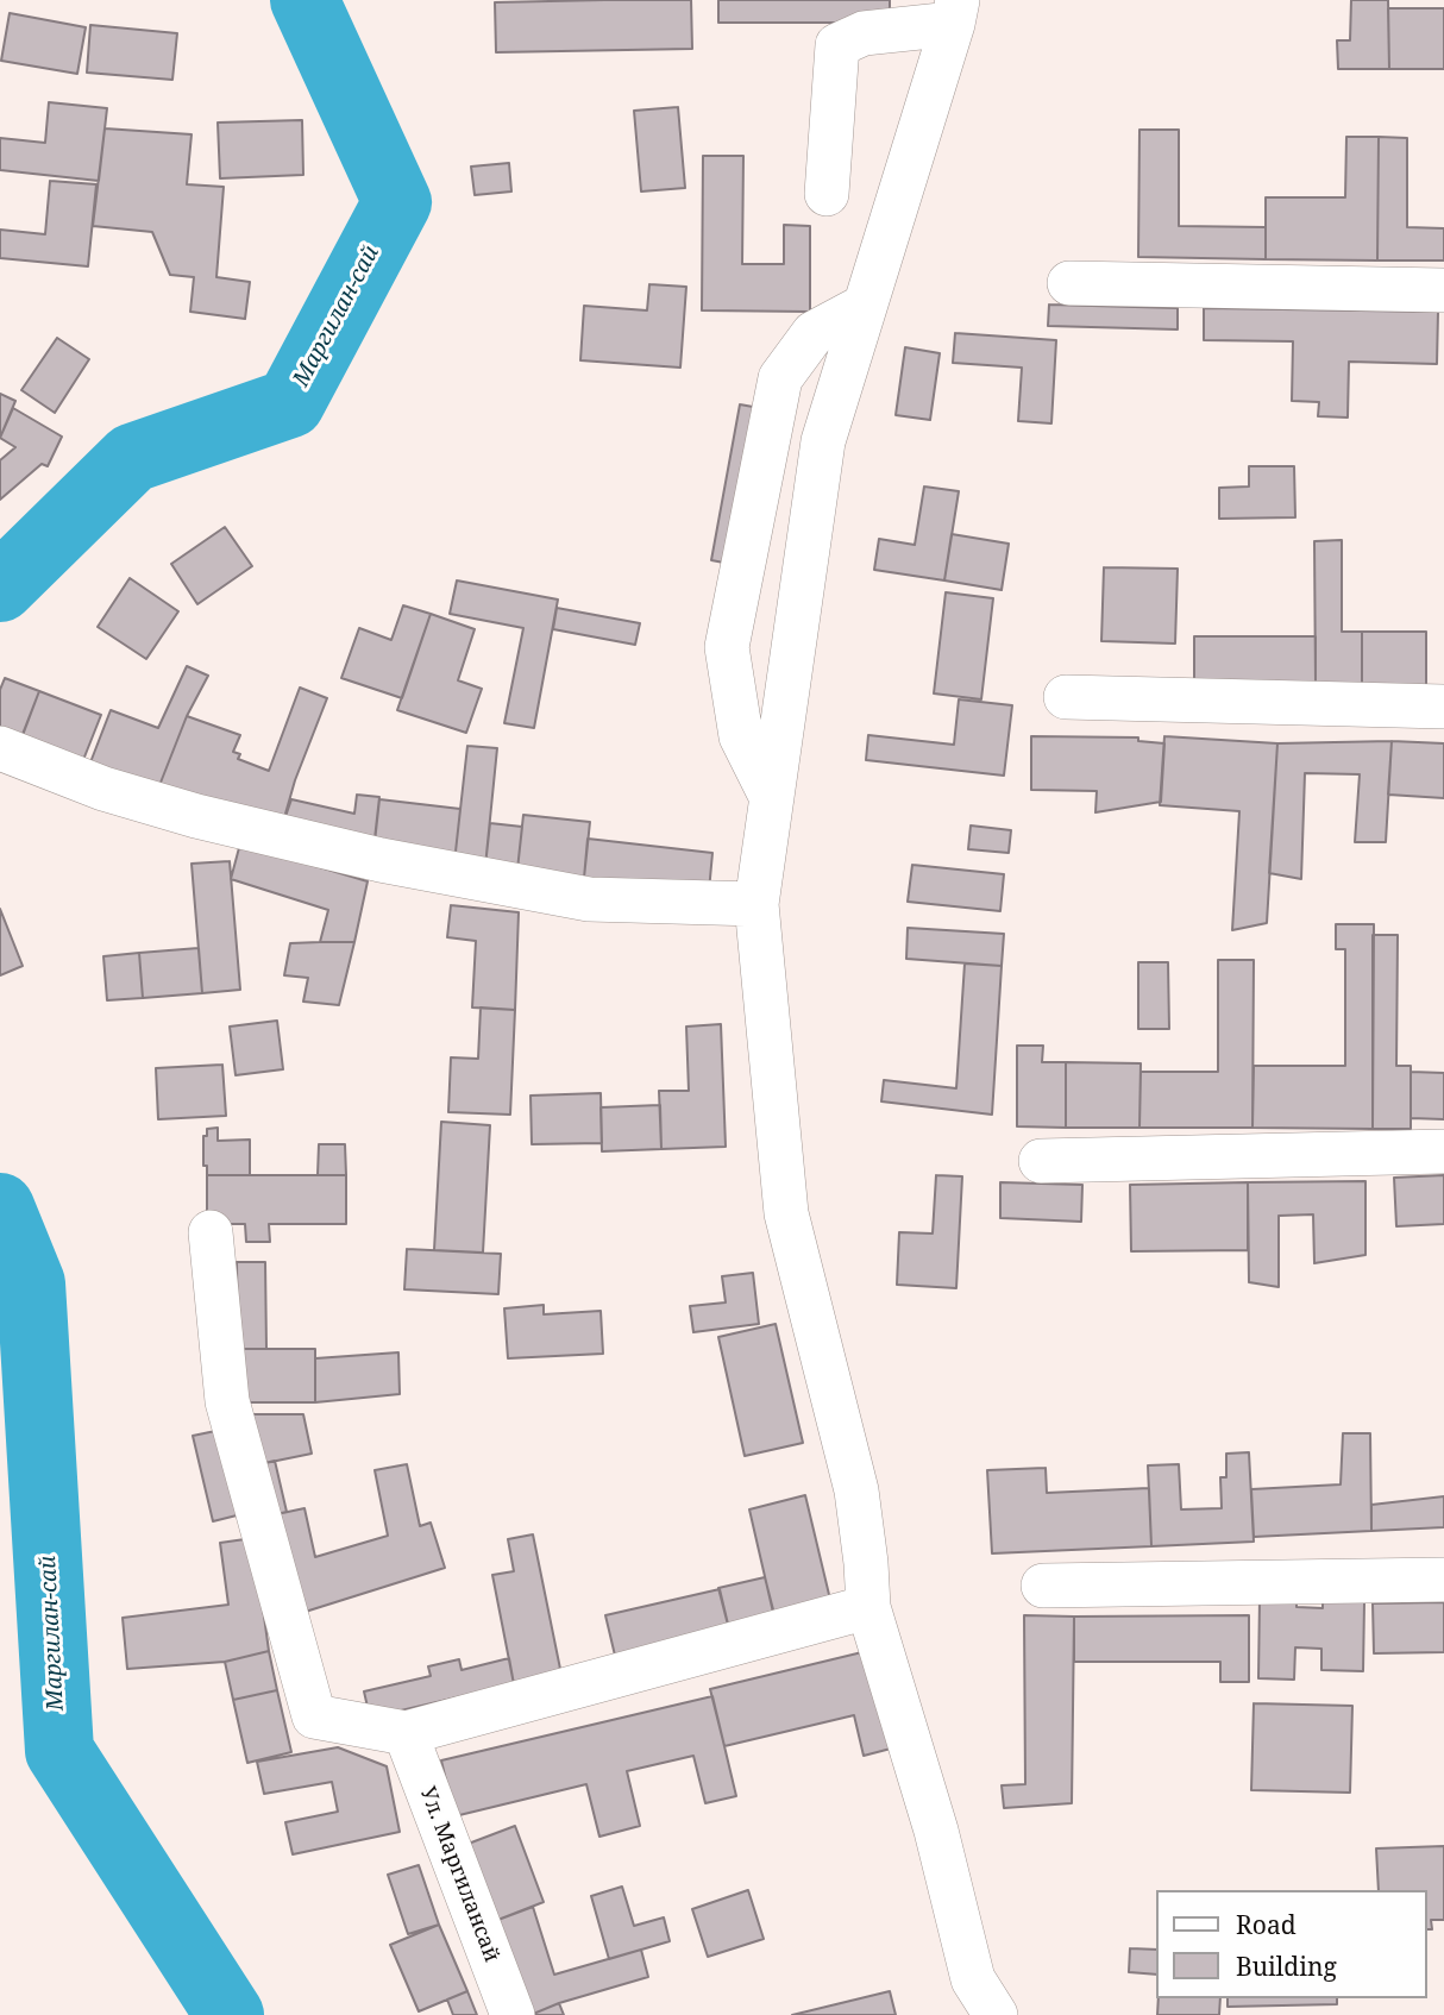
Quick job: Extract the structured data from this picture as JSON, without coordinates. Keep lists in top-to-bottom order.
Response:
{
  "streets": {
    "street": ["Ул. Маргилансай"]
  },
  "water": ["Маргилан-сай"],
  "legend": ["Road", "Building"]
}
